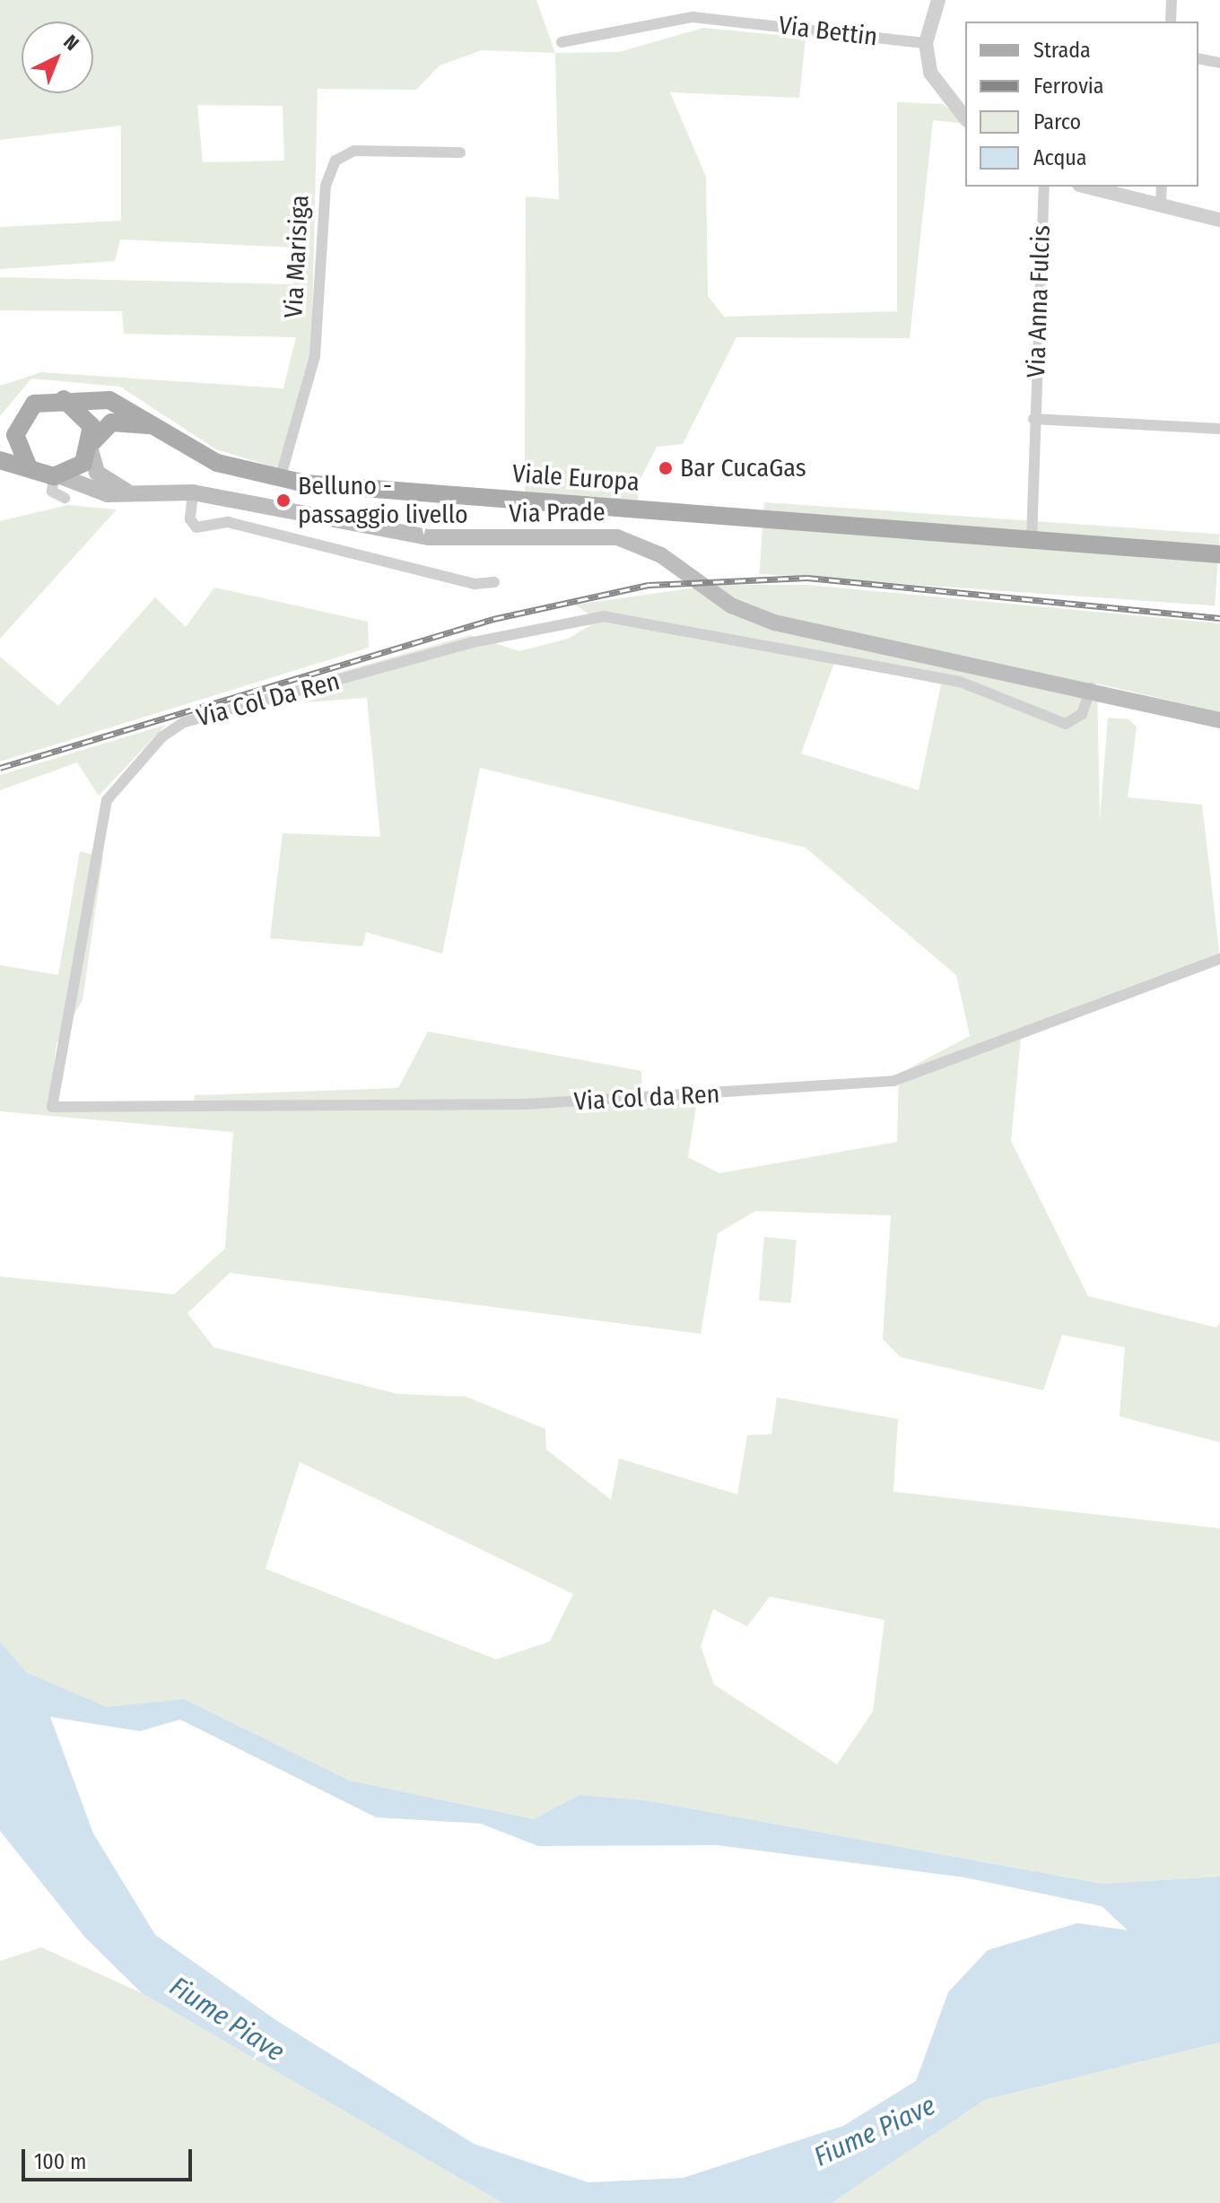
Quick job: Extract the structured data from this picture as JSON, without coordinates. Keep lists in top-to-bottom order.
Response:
{
  "streets": {
    "main road": ["Viale Europa", "Via Prade"],
    "street": [
      "Via Bettin",
      "Via Marisiga",
      "Via Anna Fulcis",
      "Via Col Da Ren",
      "Via Col da Ren"
    ]
  },
  "crossings": [
    ["Via Marisiga", "Viale Europa"],
    ["Via Anna Fulcis", "Viale Europa"],
    ["Viale Europa", "Via Prade"],
    ["Via Prade", "Via Col Da Ren"],
    ["Via Col Da Ren", "Via Col da Ren"]
  ],
  "water": ["Fiume Piave"],
  "places": ["Bar CucaGas", "Belluno - passaggio livello"],
  "legend": [
    "Strada",
    "Ferrovia",
    "Parco",
    "Acqua"
  ],
  "scale_bar": "100 m",
  "north": "top right"
}
